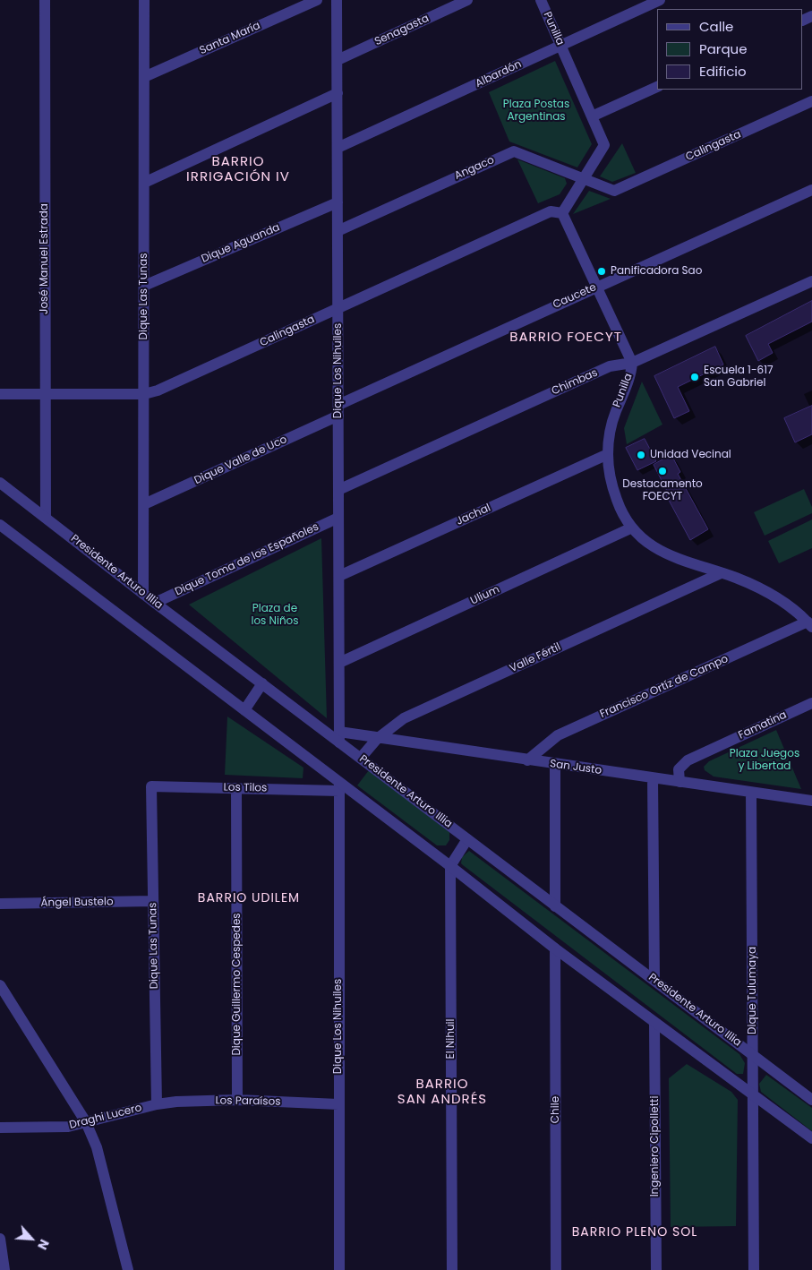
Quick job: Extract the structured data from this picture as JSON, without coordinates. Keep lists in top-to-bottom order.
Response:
{
  "streets": {
    "street": [
      "Punilla",
      "Senagasta",
      "Santa María",
      "Albardón",
      "Calingasta",
      "Angaco",
      "Dique Aguanda",
      "José Manuel Estrada",
      "Dique Las Tunas",
      "Caucete",
      "Dique Los Nihuiles",
      "Chimbas",
      "Dique Valle de Uco",
      "Jachal",
      "Dique Toma de los Españoles",
      "Presidente Arturo Illia",
      "Ulium",
      "Valle Fértil",
      "Francisco Ortíz de Campo",
      "Famatina",
      "San Justo",
      "Los Tilos",
      "Ángel Bustelo",
      "Dique Guillermo Cespedes",
      "Dique Tulumaya",
      "El Nihuil",
      "Los Paraísos",
      "Chile",
      "Draghi Lucero",
      "Ingeniero Cipolletti"
    ]
  },
  "crossings": [
    ["Punilla", "Albardón"],
    ["Punilla", "Calingasta"],
    ["Punilla", "Angaco"],
    ["Punilla", "Caucete"],
    ["Punilla", "Chimbas"],
    ["Punilla", "Jachal"],
    ["Punilla", "Ulium"],
    ["Punilla", "Valle Fértil"],
    ["Punilla", "Francisco Ortíz de Campo"],
    ["Senagasta", "Dique Los Nihuiles"],
    ["Santa María", "Dique Las Tunas"],
    ["Albardón", "Dique Los Nihuiles"],
    ["Calingasta", "Angaco"],
    ["Calingasta", "José Manuel Estrada"],
    ["Calingasta", "Dique Las Tunas"],
    ["Calingasta", "Dique Los Nihuiles"],
    ["Angaco", "Dique Los Nihuiles"],
    ["Dique Aguanda", "Dique Las Tunas"],
    ["Dique Aguanda", "Dique Los Nihuiles"],
    ["José Manuel Estrada", "Presidente Arturo Illia"],
    ["Dique Las Tunas", "Dique Valle de Uco"],
    ["Dique Las Tunas", "Presidente Arturo Illia"],
    ["Dique Las Tunas", "Los Tilos"],
    ["Dique Las Tunas", "Ángel Bustelo"],
    ["Dique Las Tunas", "Los Paraísos"],
    ["Dique Las Tunas", "Draghi Lucero"],
    ["Caucete", "Dique Los Nihuiles"],
    ["Caucete", "Dique Valle de Uco"],
    ["Dique Los Nihuiles", "Chimbas"],
    ["Dique Los Nihuiles", "Dique Valle de Uco"],
    ["Dique Los Nihuiles", "Jachal"],
    ["Dique Los Nihuiles", "Dique Toma de los Españoles"],
    ["Dique Los Nihuiles", "Presidente Arturo Illia"],
    ["Dique Los Nihuiles", "Ulium"],
    ["Dique Los Nihuiles", "San Justo"],
    ["Dique Los Nihuiles", "Los Tilos"],
    ["Dique Los Nihuiles", "Los Paraísos"],
    ["Dique Toma de los Españoles", "Presidente Arturo Illia"],
    ["Presidente Arturo Illia", "Valle Fértil"],
    ["Presidente Arturo Illia", "San Justo"],
    ["Presidente Arturo Illia", "Dique Tulumaya"],
    ["Valle Fértil", "San Justo"],
    ["Francisco Ortíz de Campo", "San Justo"],
    ["Famatina", "San Justo"],
    ["San Justo", "Dique Tulumaya"],
    ["Los Tilos", "Dique Guillermo Cespedes"],
    ["Dique Guillermo Cespedes", "Los Paraísos"],
    ["Los Paraísos", "Draghi Lucero"]
  ],
  "districts": [
    "BARRIO IRRIGACIÓN IV",
    "BARRIO FOECYT",
    "BARRIO UDILEM",
    "BARRIO SAN ANDRÉS",
    "BARRIO PLENO SOL"
  ],
  "parks": ["Plaza Postas Argentinas", "Plaza de los Niños", "Plaza Juegos y Libertad"],
  "places": [
    "Panificadora Sao",
    "Escuela 1-617 San Gabriel",
    "Unidad Vecinal",
    "Destacamento FOECYT"
  ],
  "legend": ["Calle", "Parque", "Edificio"],
  "north": "bottom right"
}
